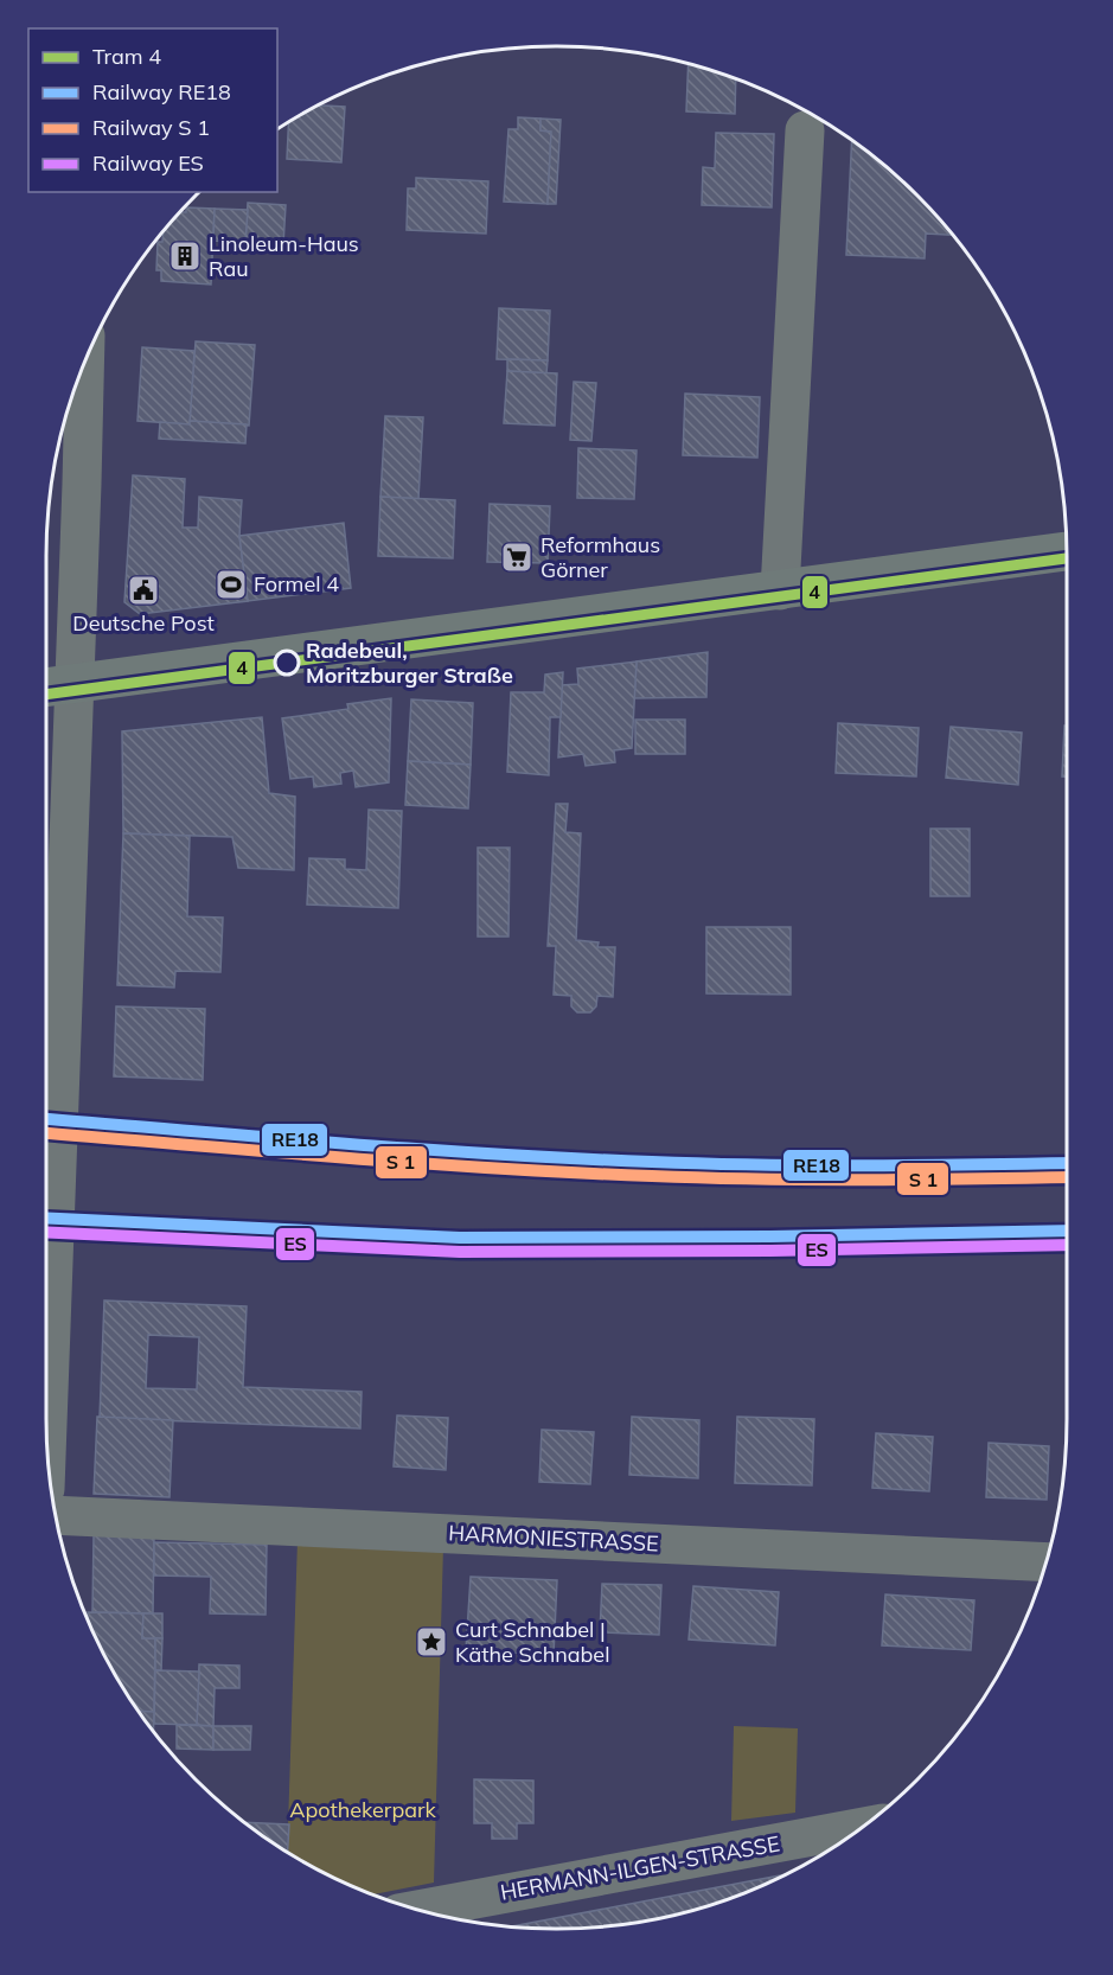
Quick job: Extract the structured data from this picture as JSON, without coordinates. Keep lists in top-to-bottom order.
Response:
{
  "streets": {
    "street": ["HARMONIESTRASSE", "HERMANN-ILGEN-STRASSE"]
  },
  "parks": ["Apothekerpark"],
  "places": {
    "building": ["Linoleum-Haus Rau"],
    "supermarket": ["Reformhaus Görner"],
    "sports": ["Formel 4"],
    "public building": ["Deutsche Post"],
    "other": ["Radebeul, Moritzburger Straße"],
    "place": ["Curt Schnabel | Käthe Schnabel"]
  },
  "lines": ["tram line 4", "rail line RE18", "rail line ES"],
  "legend": [
    "Tram 4",
    "Railway RE18",
    "Railway S 1",
    "Railway ES"
  ]
}
